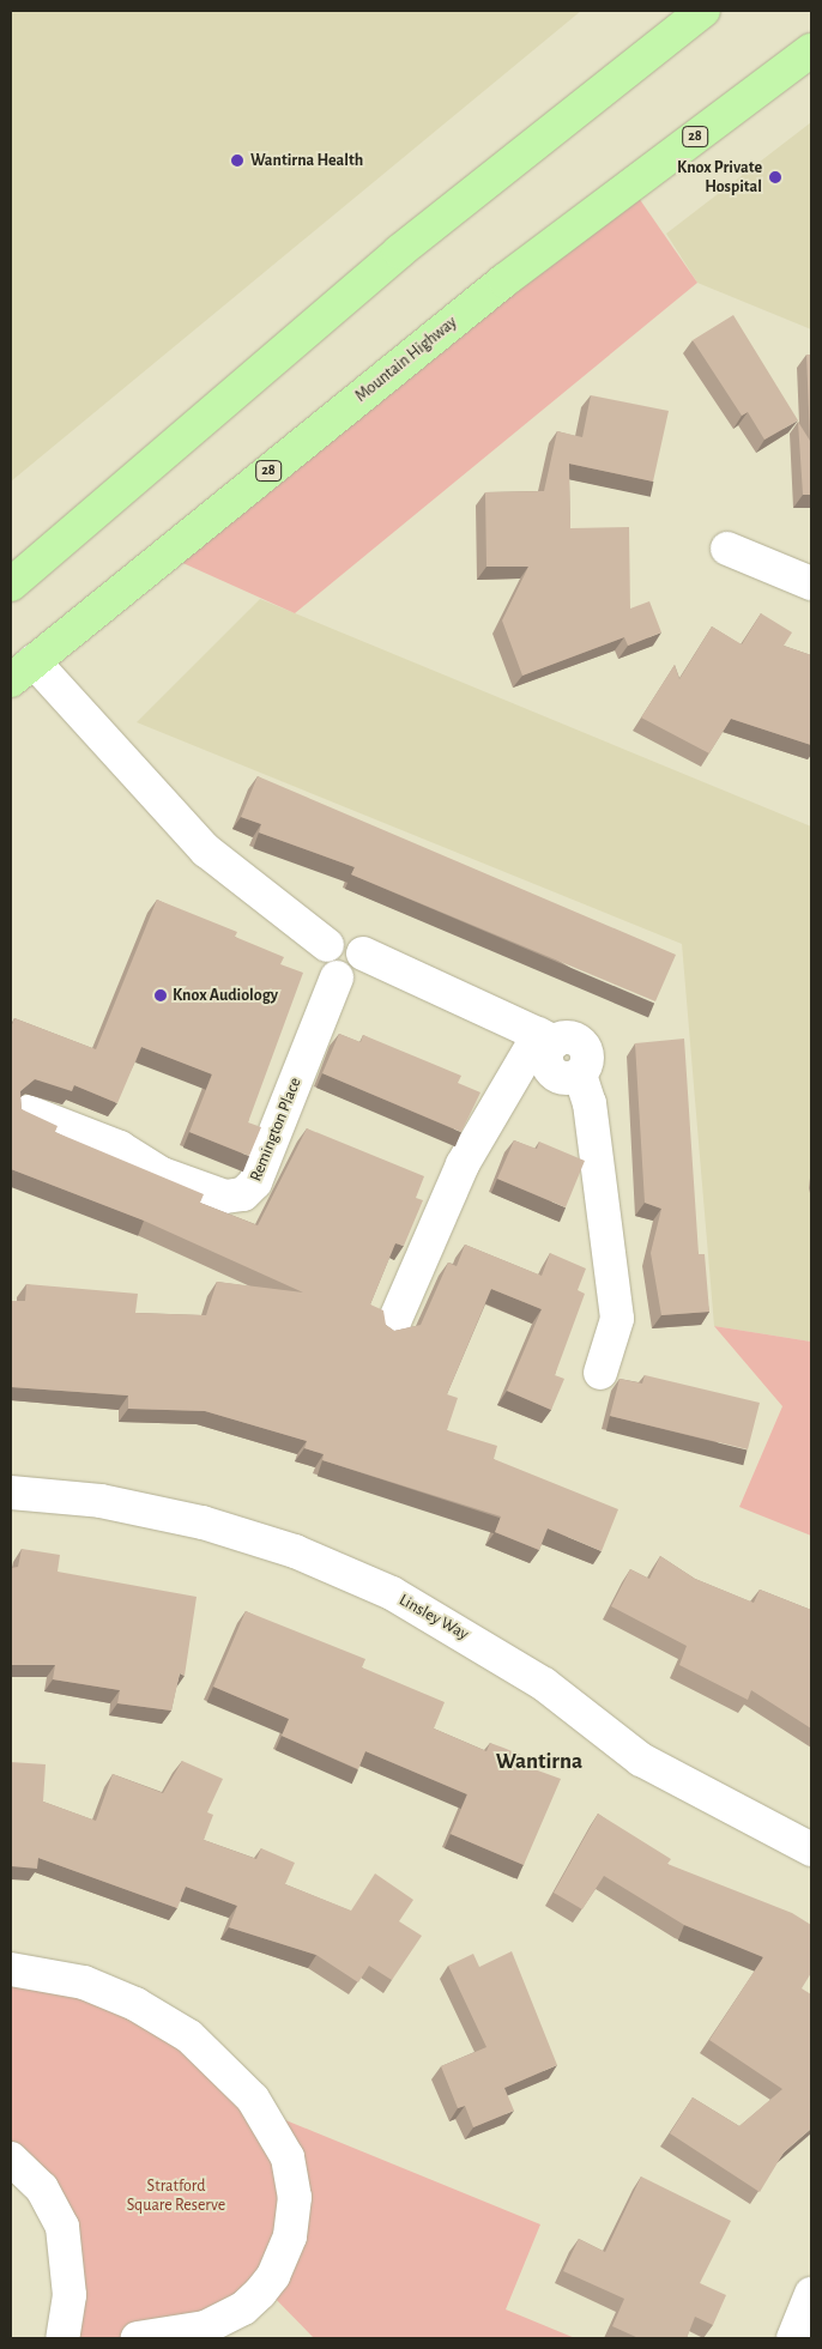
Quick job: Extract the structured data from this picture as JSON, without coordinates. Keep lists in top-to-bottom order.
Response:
{
  "streets": {
    "main road": ["28", "Mountain Highway"],
    "street": ["Remington Place", "Linsley Way"]
  },
  "districts": ["Wantirna"],
  "parks": ["Stratford Square Reserve"],
  "places": ["Wantirna Health", "Knox Private Hospital", "Knox Audiology"]
}
